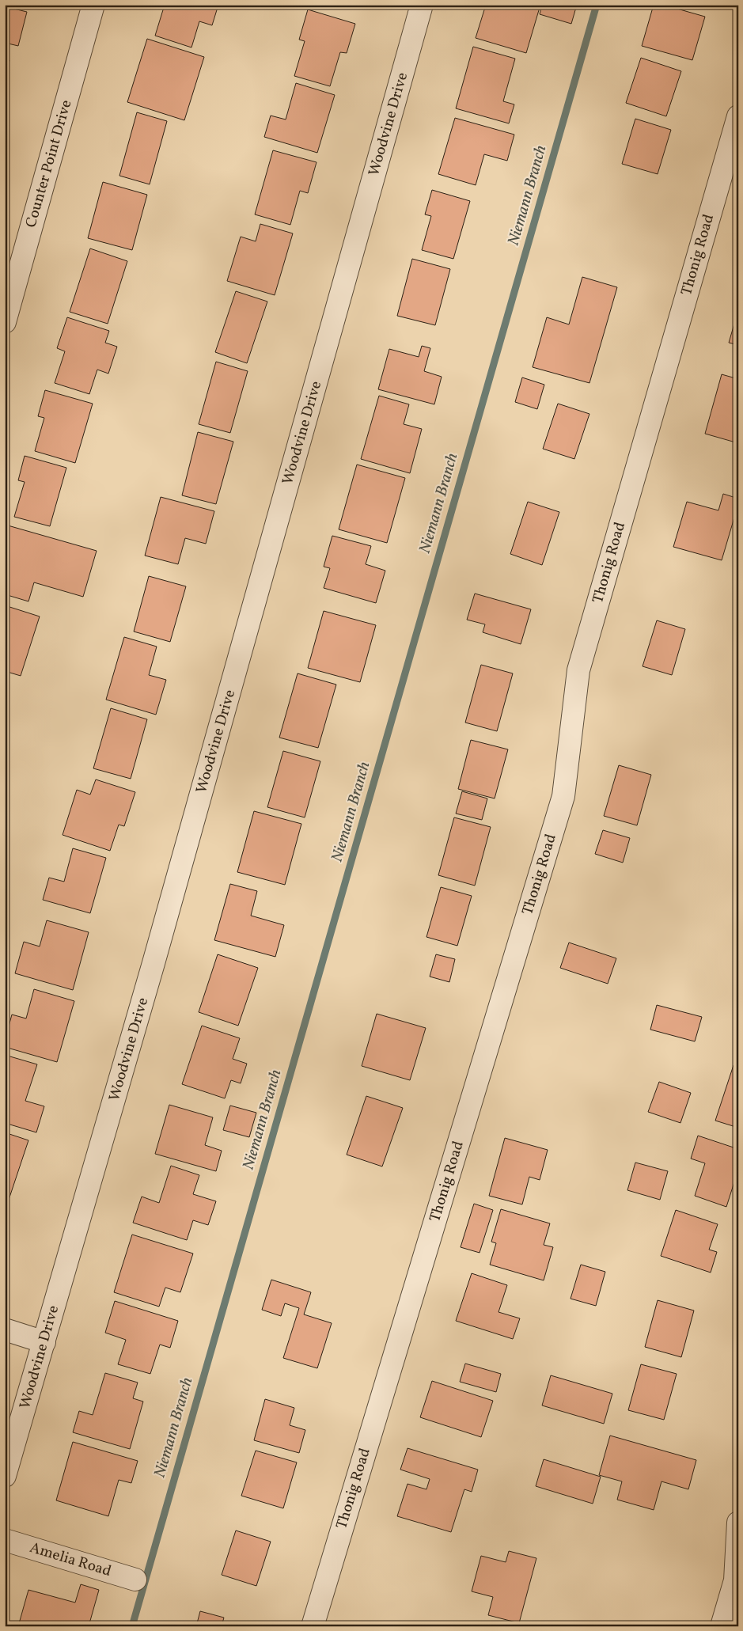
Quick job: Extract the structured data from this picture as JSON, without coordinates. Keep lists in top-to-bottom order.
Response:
{
  "streets": {
    "street": [
      "Woodvine Drive",
      "Counter Point Drive",
      "Thonig Road",
      "Amelia Road"
    ]
  },
  "water": ["Niemann Branch"]
}
